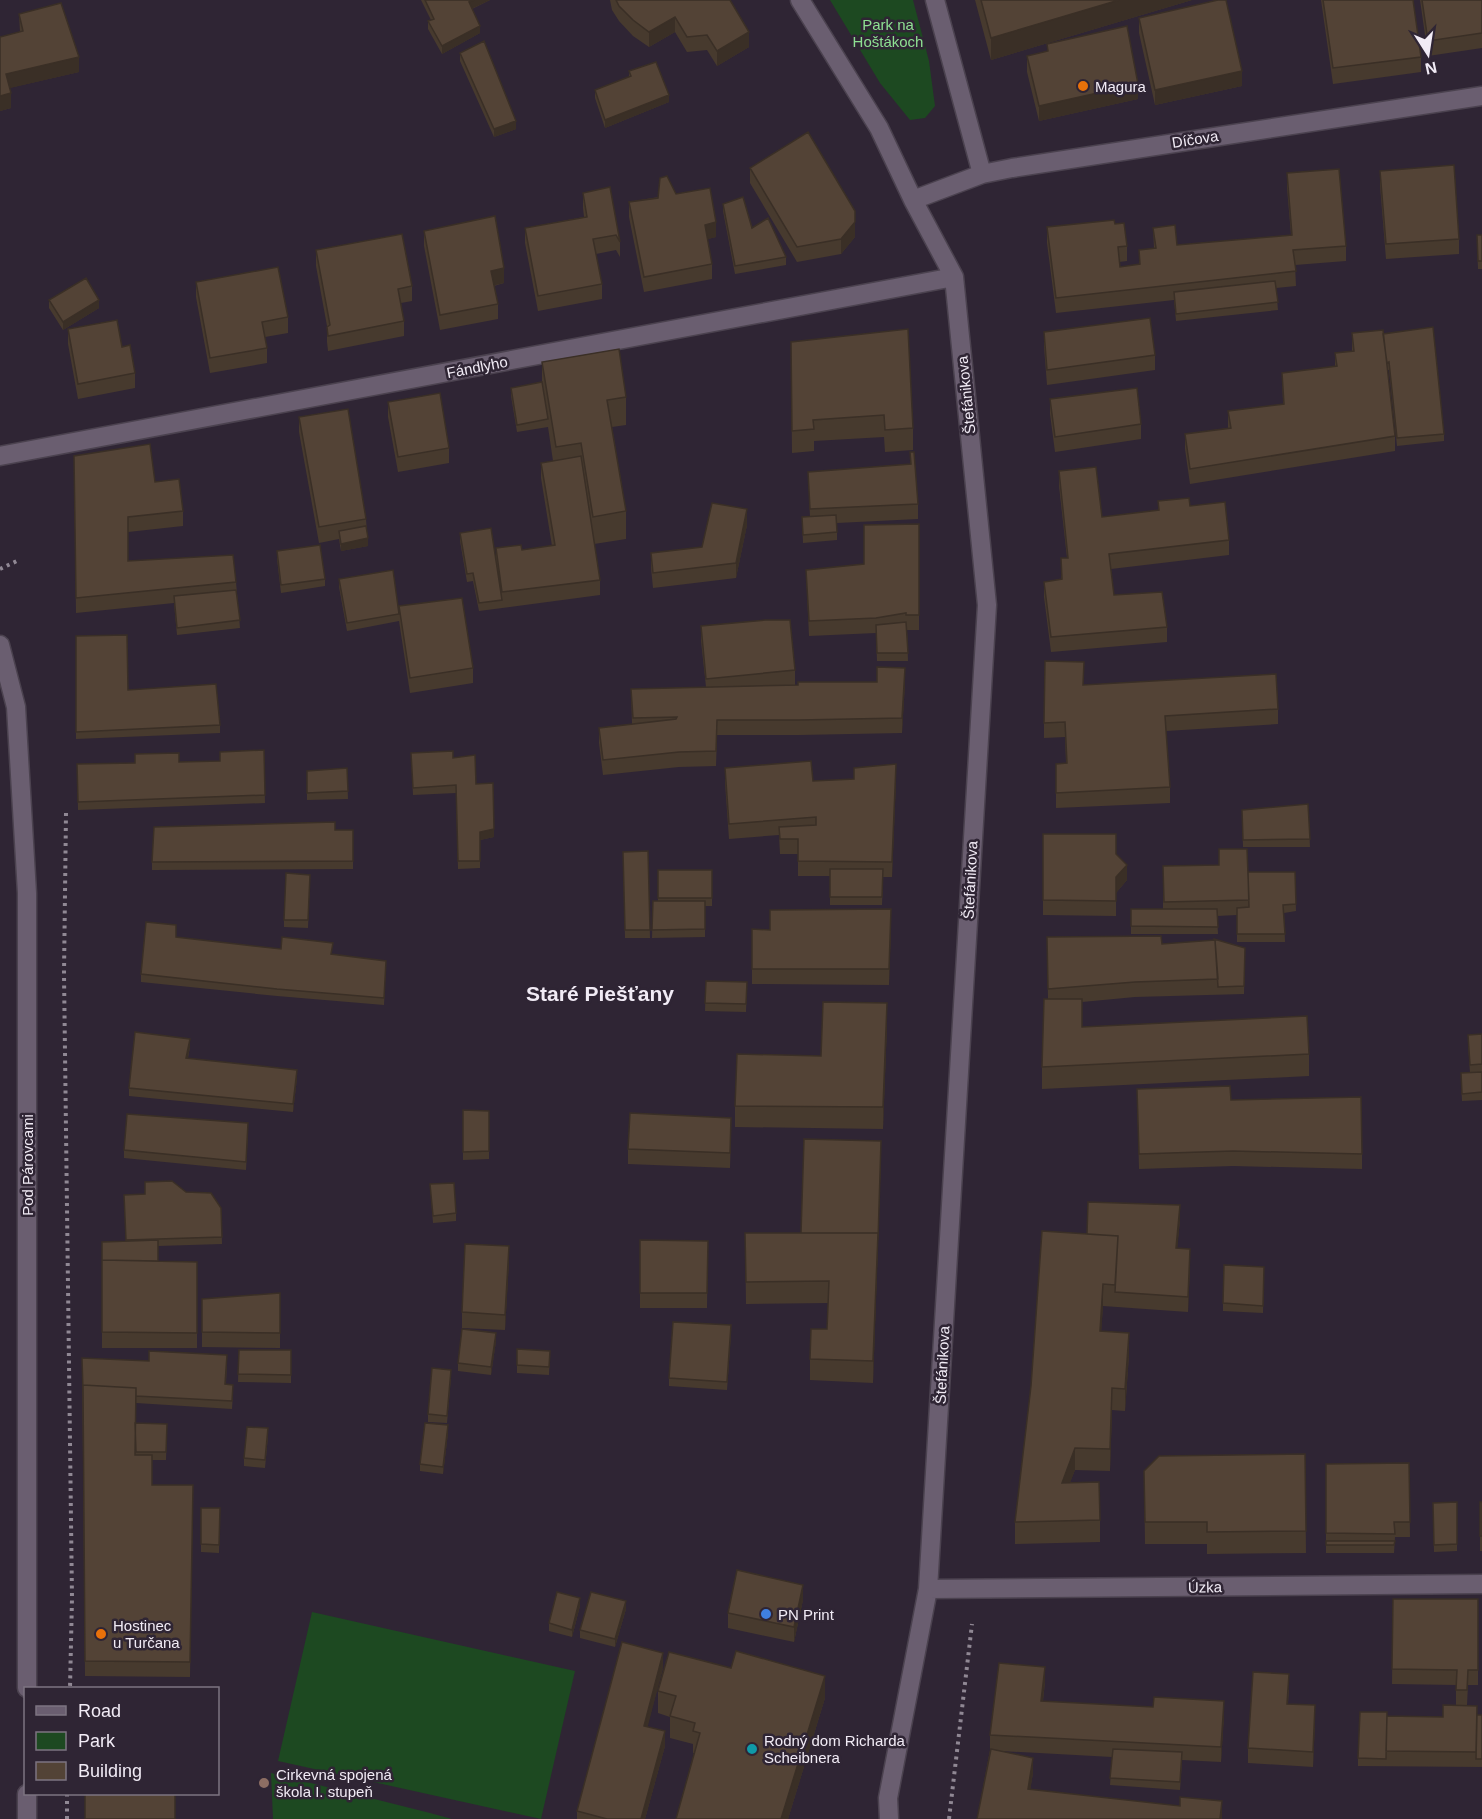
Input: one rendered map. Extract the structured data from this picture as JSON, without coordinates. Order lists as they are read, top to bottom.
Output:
{
  "streets": {
    "street": [
      "Díčova",
      "Fándlyho",
      "Štefánikova",
      "Pod Párovcami",
      "Úzka"
    ]
  },
  "crossings": [
    ["Díčova", "Štefánikova"],
    ["Fándlyho", "Štefánikova"],
    ["Štefánikova", "Úzka"]
  ],
  "districts": ["Staré Piešťany"],
  "parks": ["Park na Hoštákoch"],
  "places": [
    "Magura",
    "PN Print",
    "Hostinec u Turčana",
    "Rodný dom Richarda Scheibnera",
    "Cirkevná spojená škola I. stupeň"
  ],
  "legend": ["Road", "Park", "Building"],
  "north": "bottom"
}
